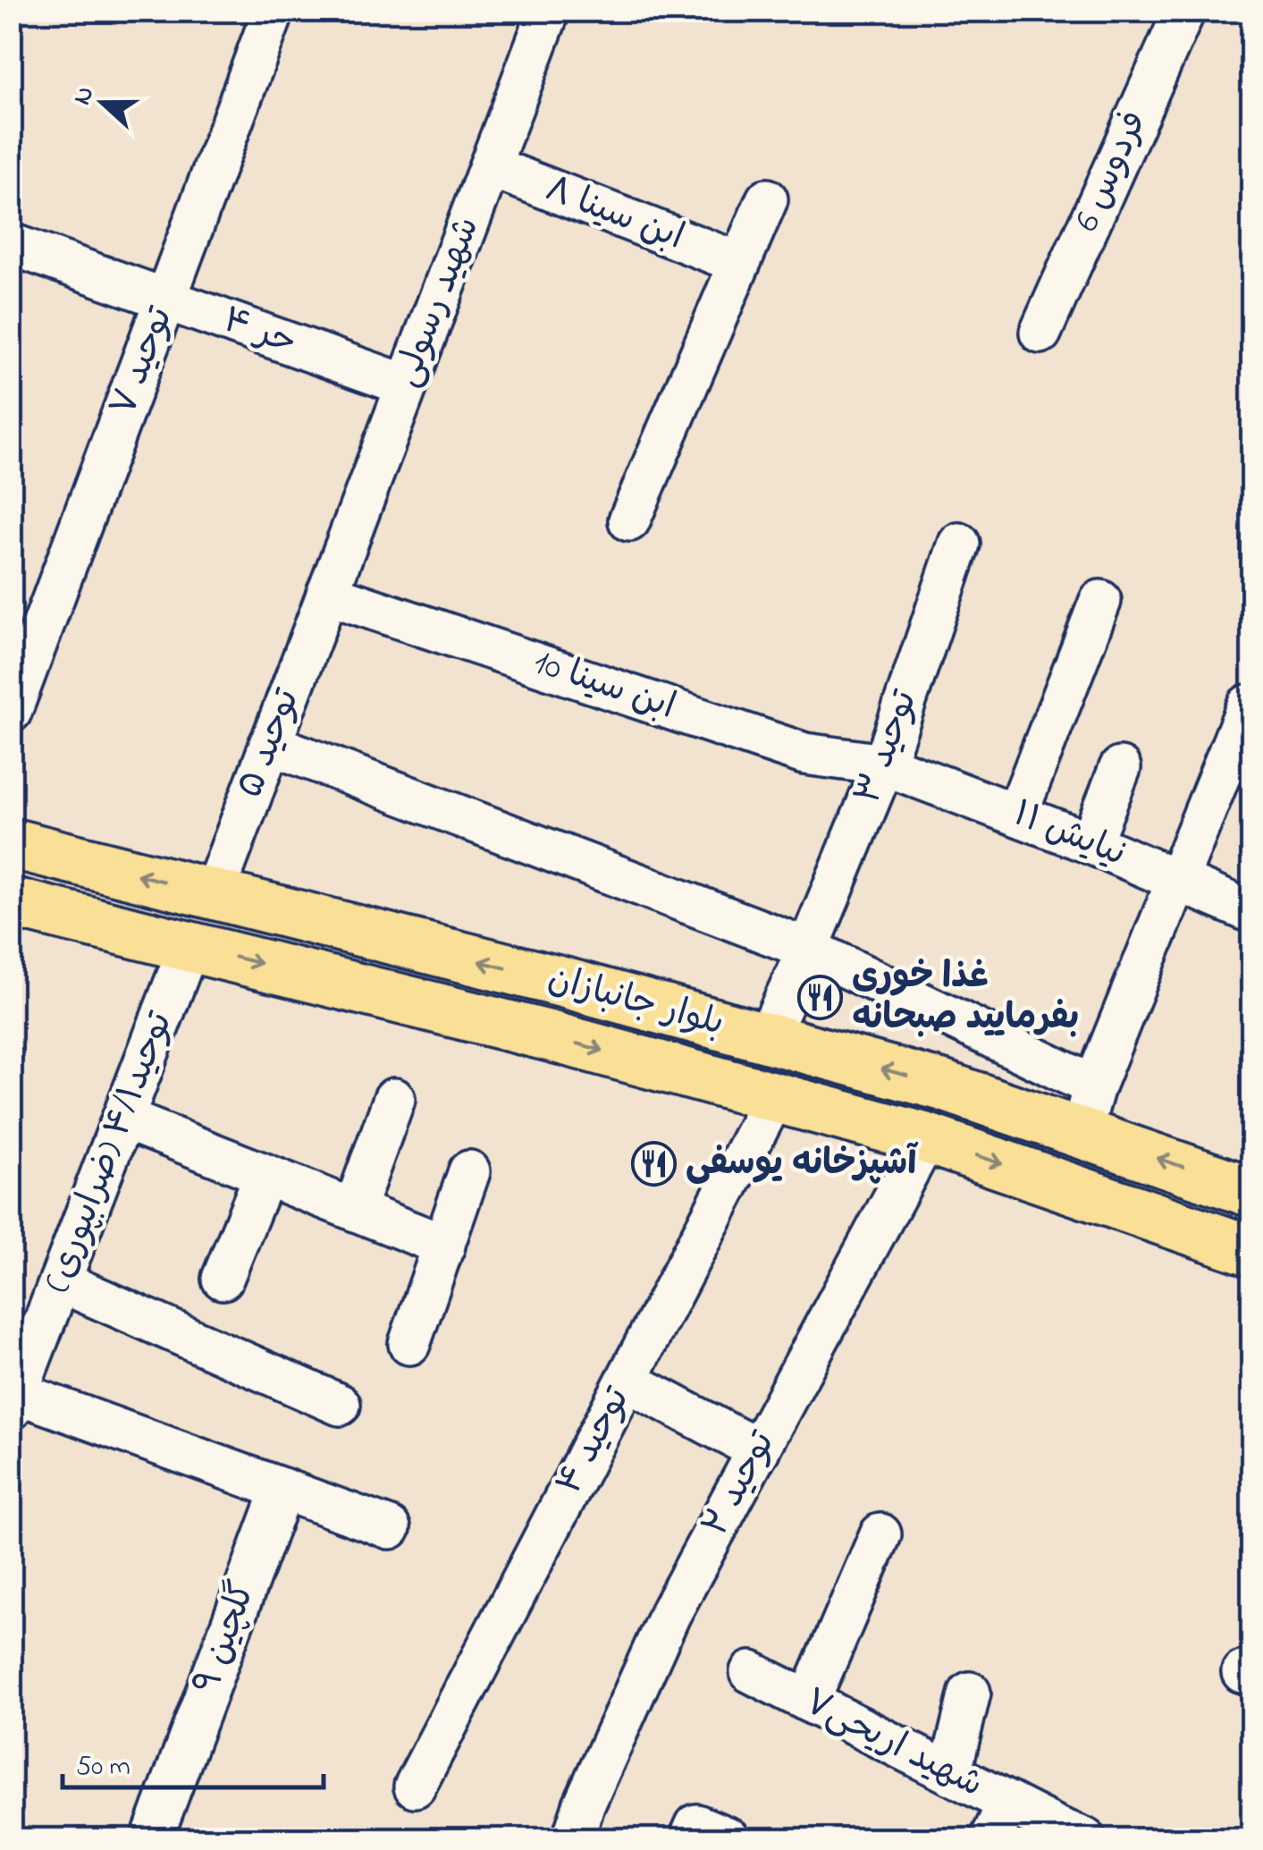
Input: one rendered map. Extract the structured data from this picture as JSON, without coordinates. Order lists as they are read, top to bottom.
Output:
{
  "streets": {
    "highway": ["بلوار جانبازان"],
    "street": [
      "فردوس 6",
      "ابن سینا ۸",
      "شهید رسولی",
      "حر ۴",
      "توحید ۷",
      "ابن سینا 10",
      "توحید ۵",
      "توحید ۳",
      "نیایش ۱۱",
      "توحید۴/۱ (ضرابپوری)",
      "توحید ۴",
      "توحید ۲",
      "گلچین ۹",
      "شهید اریحی۷"
    ]
  },
  "crossings": [
    ["ابن سینا ۸", "شهید رسولی"],
    ["شهید رسولی", "حر ۴"],
    ["شهید رسولی", "ابن سینا 10"],
    ["شهید رسولی", "توحید ۵"],
    ["حر ۴", "توحید ۷"],
    ["ابن سینا 10", "توحید ۵"],
    ["ابن سینا 10", "توحید ۳"],
    ["ابن سینا 10", "نیایش ۱۱"],
    ["توحید ۵", "بلوار جانبازان"],
    ["توحید ۳", "نیایش ۱۱"],
    ["توحید ۳", "بلوار جانبازان"],
    ["بلوار جانبازان", "توحید۴/۱ (ضرابپوری)"],
    ["بلوار جانبازان", "توحید ۴"],
    ["بلوار جانبازان", "توحید ۲"]
  ],
  "places": {
    "restaurant": ["غذا خوری بفرمایید صبحانه", "آشپزخانه یوسفی"]
  },
  "scale_bar": "50 m",
  "north": "left"
}
